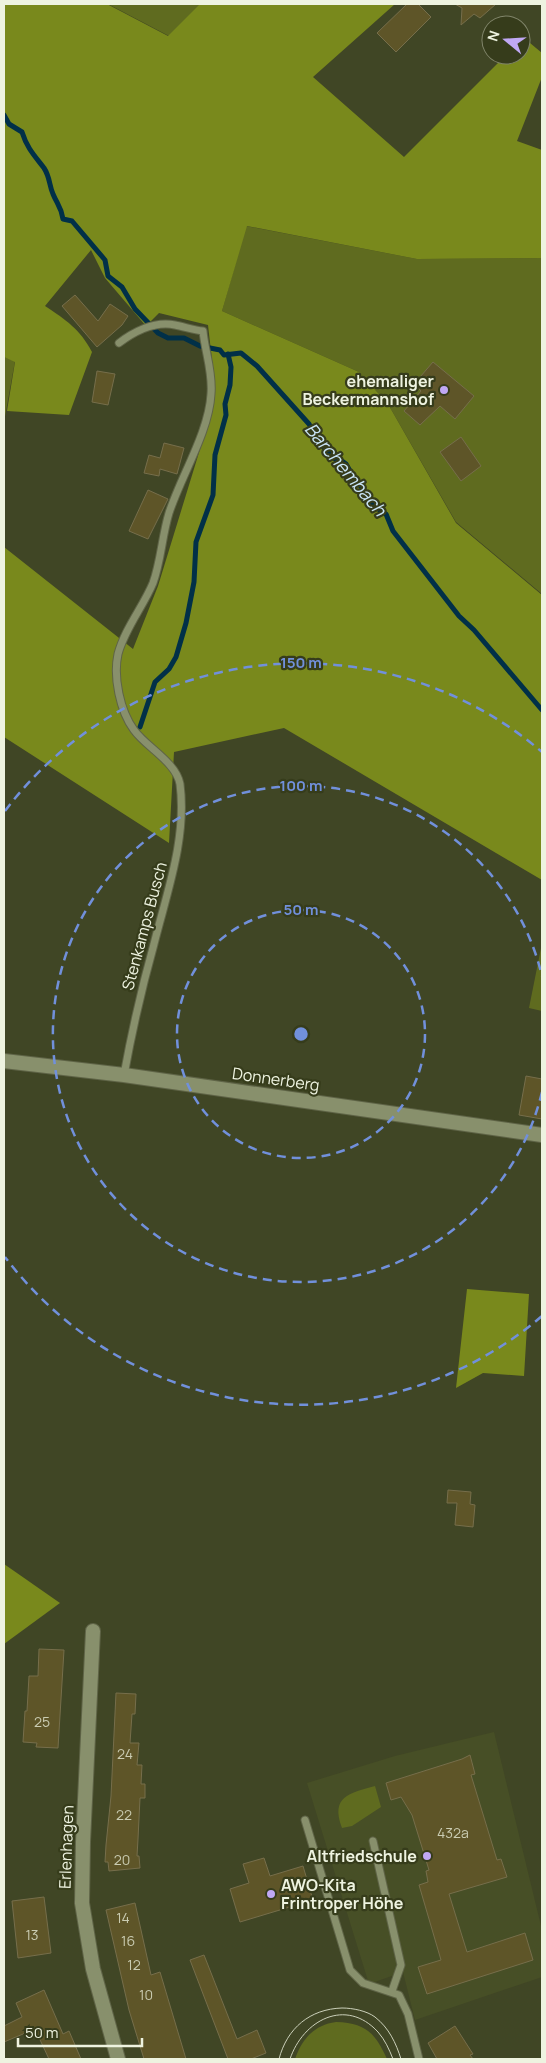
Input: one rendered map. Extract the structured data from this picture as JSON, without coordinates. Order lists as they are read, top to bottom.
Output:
{
  "streets": {
    "street": ["Donnerberg", "Erlenhagen"],
    "lane": ["Stenkamps Busch"]
  },
  "crossings": [
    ["Stenkamps Busch", "Donnerberg"]
  ],
  "water": ["Barchembach"],
  "places": ["ehemaliger Beckermannshof", "Altfriedschule", "AWO-Kita Frintroper Höhe"],
  "house_numbers": [
    "25",
    "24",
    "22",
    "432a",
    "20",
    "14",
    "13",
    "16",
    "12",
    "10"
  ],
  "scale_bar": "50 m",
  "north": "left",
  "rings": ["150 m", "100 m", "50 m"]
}
